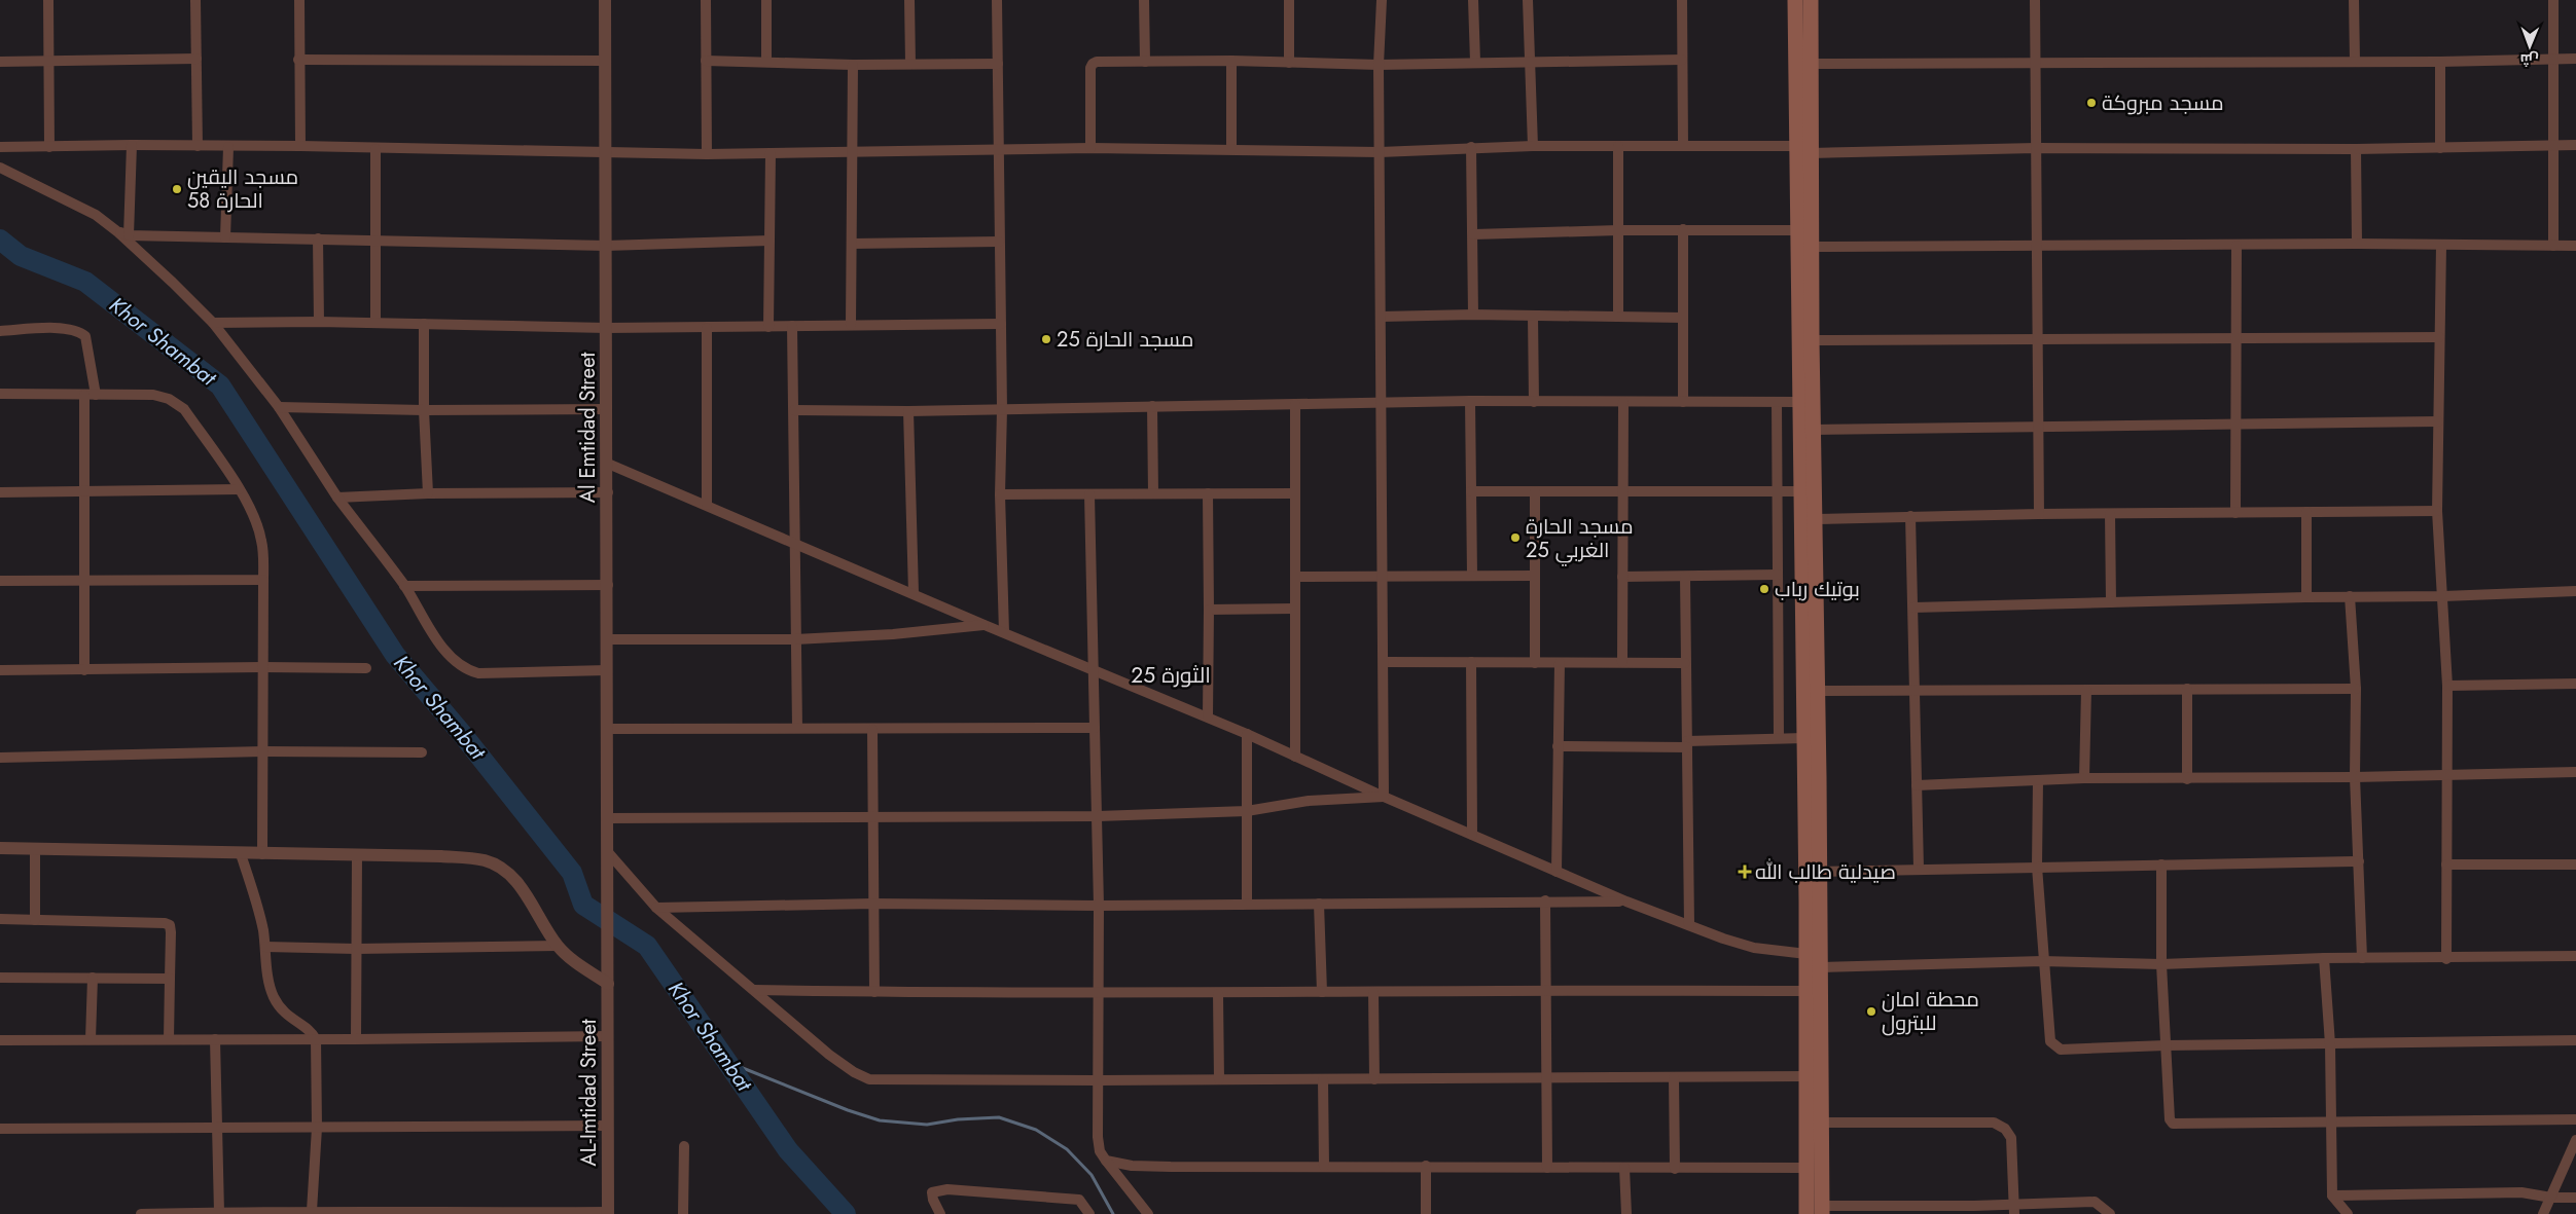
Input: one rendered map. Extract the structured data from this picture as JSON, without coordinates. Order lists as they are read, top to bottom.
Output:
{
  "streets": {
    "street": ["Al Emtidad Street", "AL-Imtidad Street"]
  },
  "districts": ["الثورة 25"],
  "water": ["Khor Shambat"],
  "places": {
    "other": [
      "مسجد مبروكة",
      "مسجد اليقين الحارة 58",
      "مسجد الحارة 25",
      "مسجد الحارة 25 الغربي",
      "بوتيك رباب",
      "محطة امان للبترول"
    ],
    "health": ["صيدلية طالب الله"]
  },
  "north": "bottom"
}
